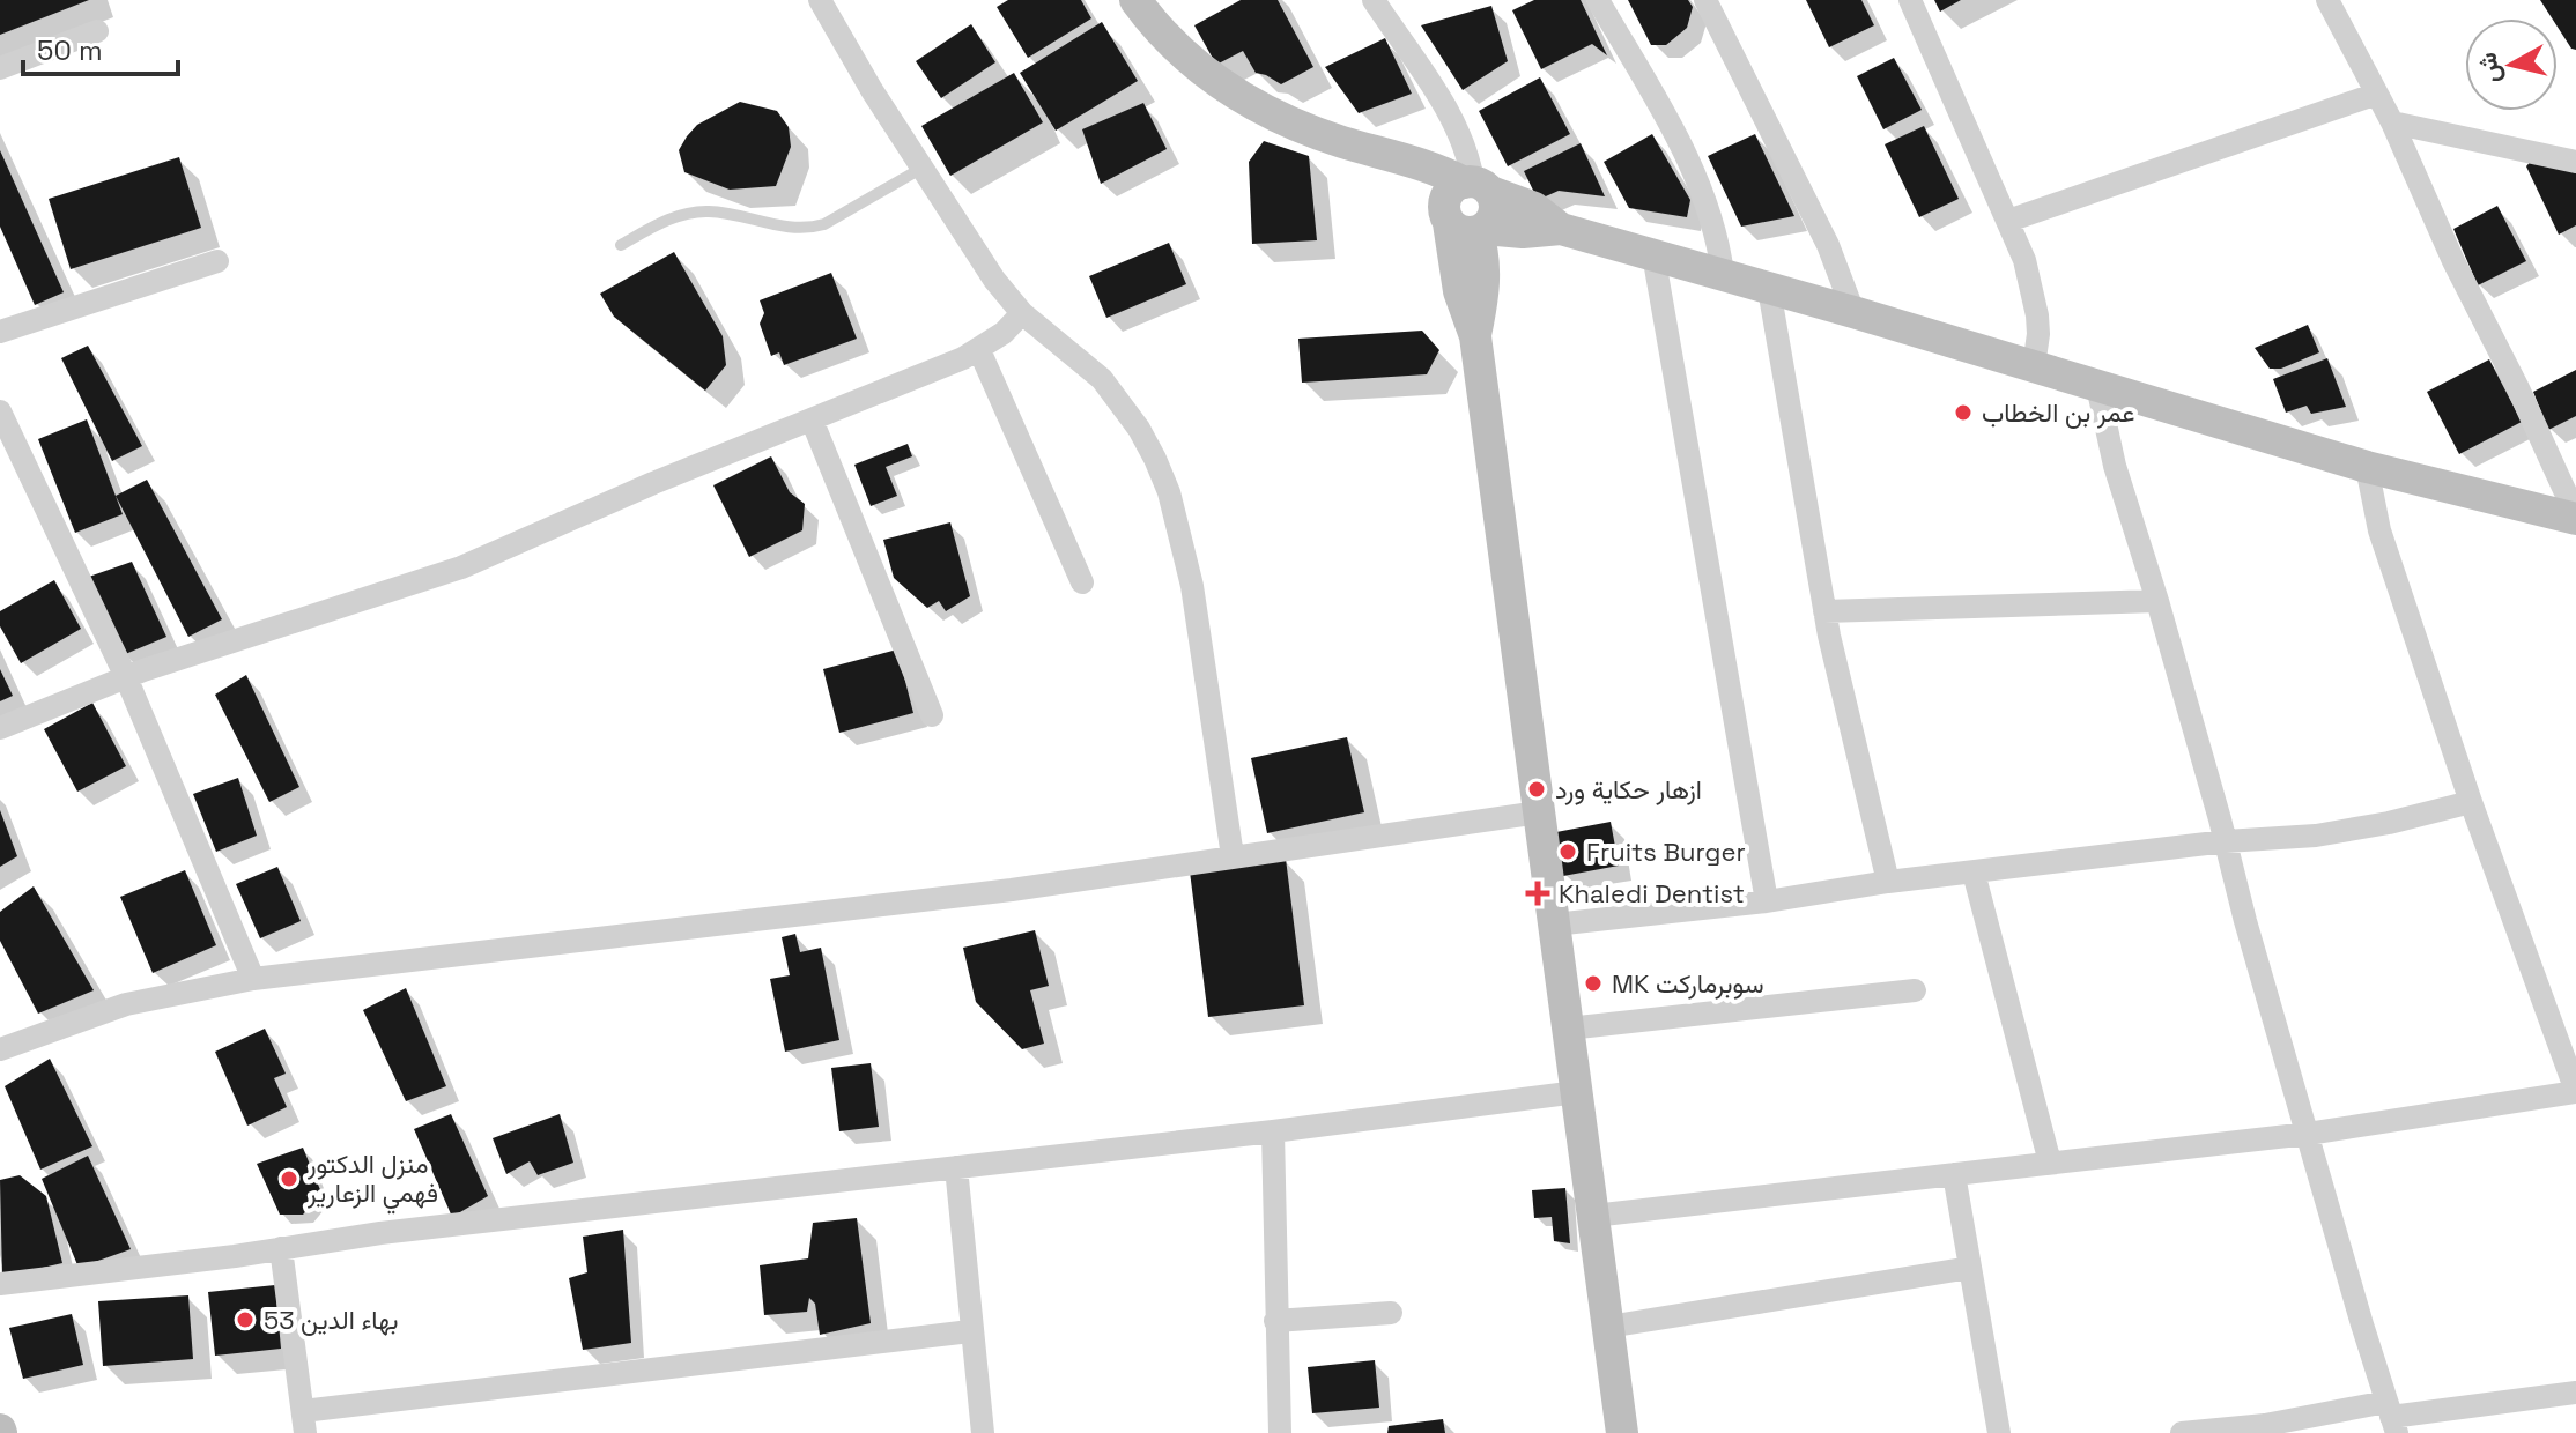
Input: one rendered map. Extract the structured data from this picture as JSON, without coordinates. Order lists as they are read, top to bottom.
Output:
{
  "places": {
    "other": [
      "عمر بن الخطاب",
      "ازهار حكاية ورد",
      "Fruits Burger",
      "MK سوبرماركت",
      "منزل الدكتور فهمي الزعارير",
      "بهاء الدين 53"
    ],
    "health": ["Khaledi Dentist"]
  },
  "scale_bar": "50 m",
  "north": "left"
}
